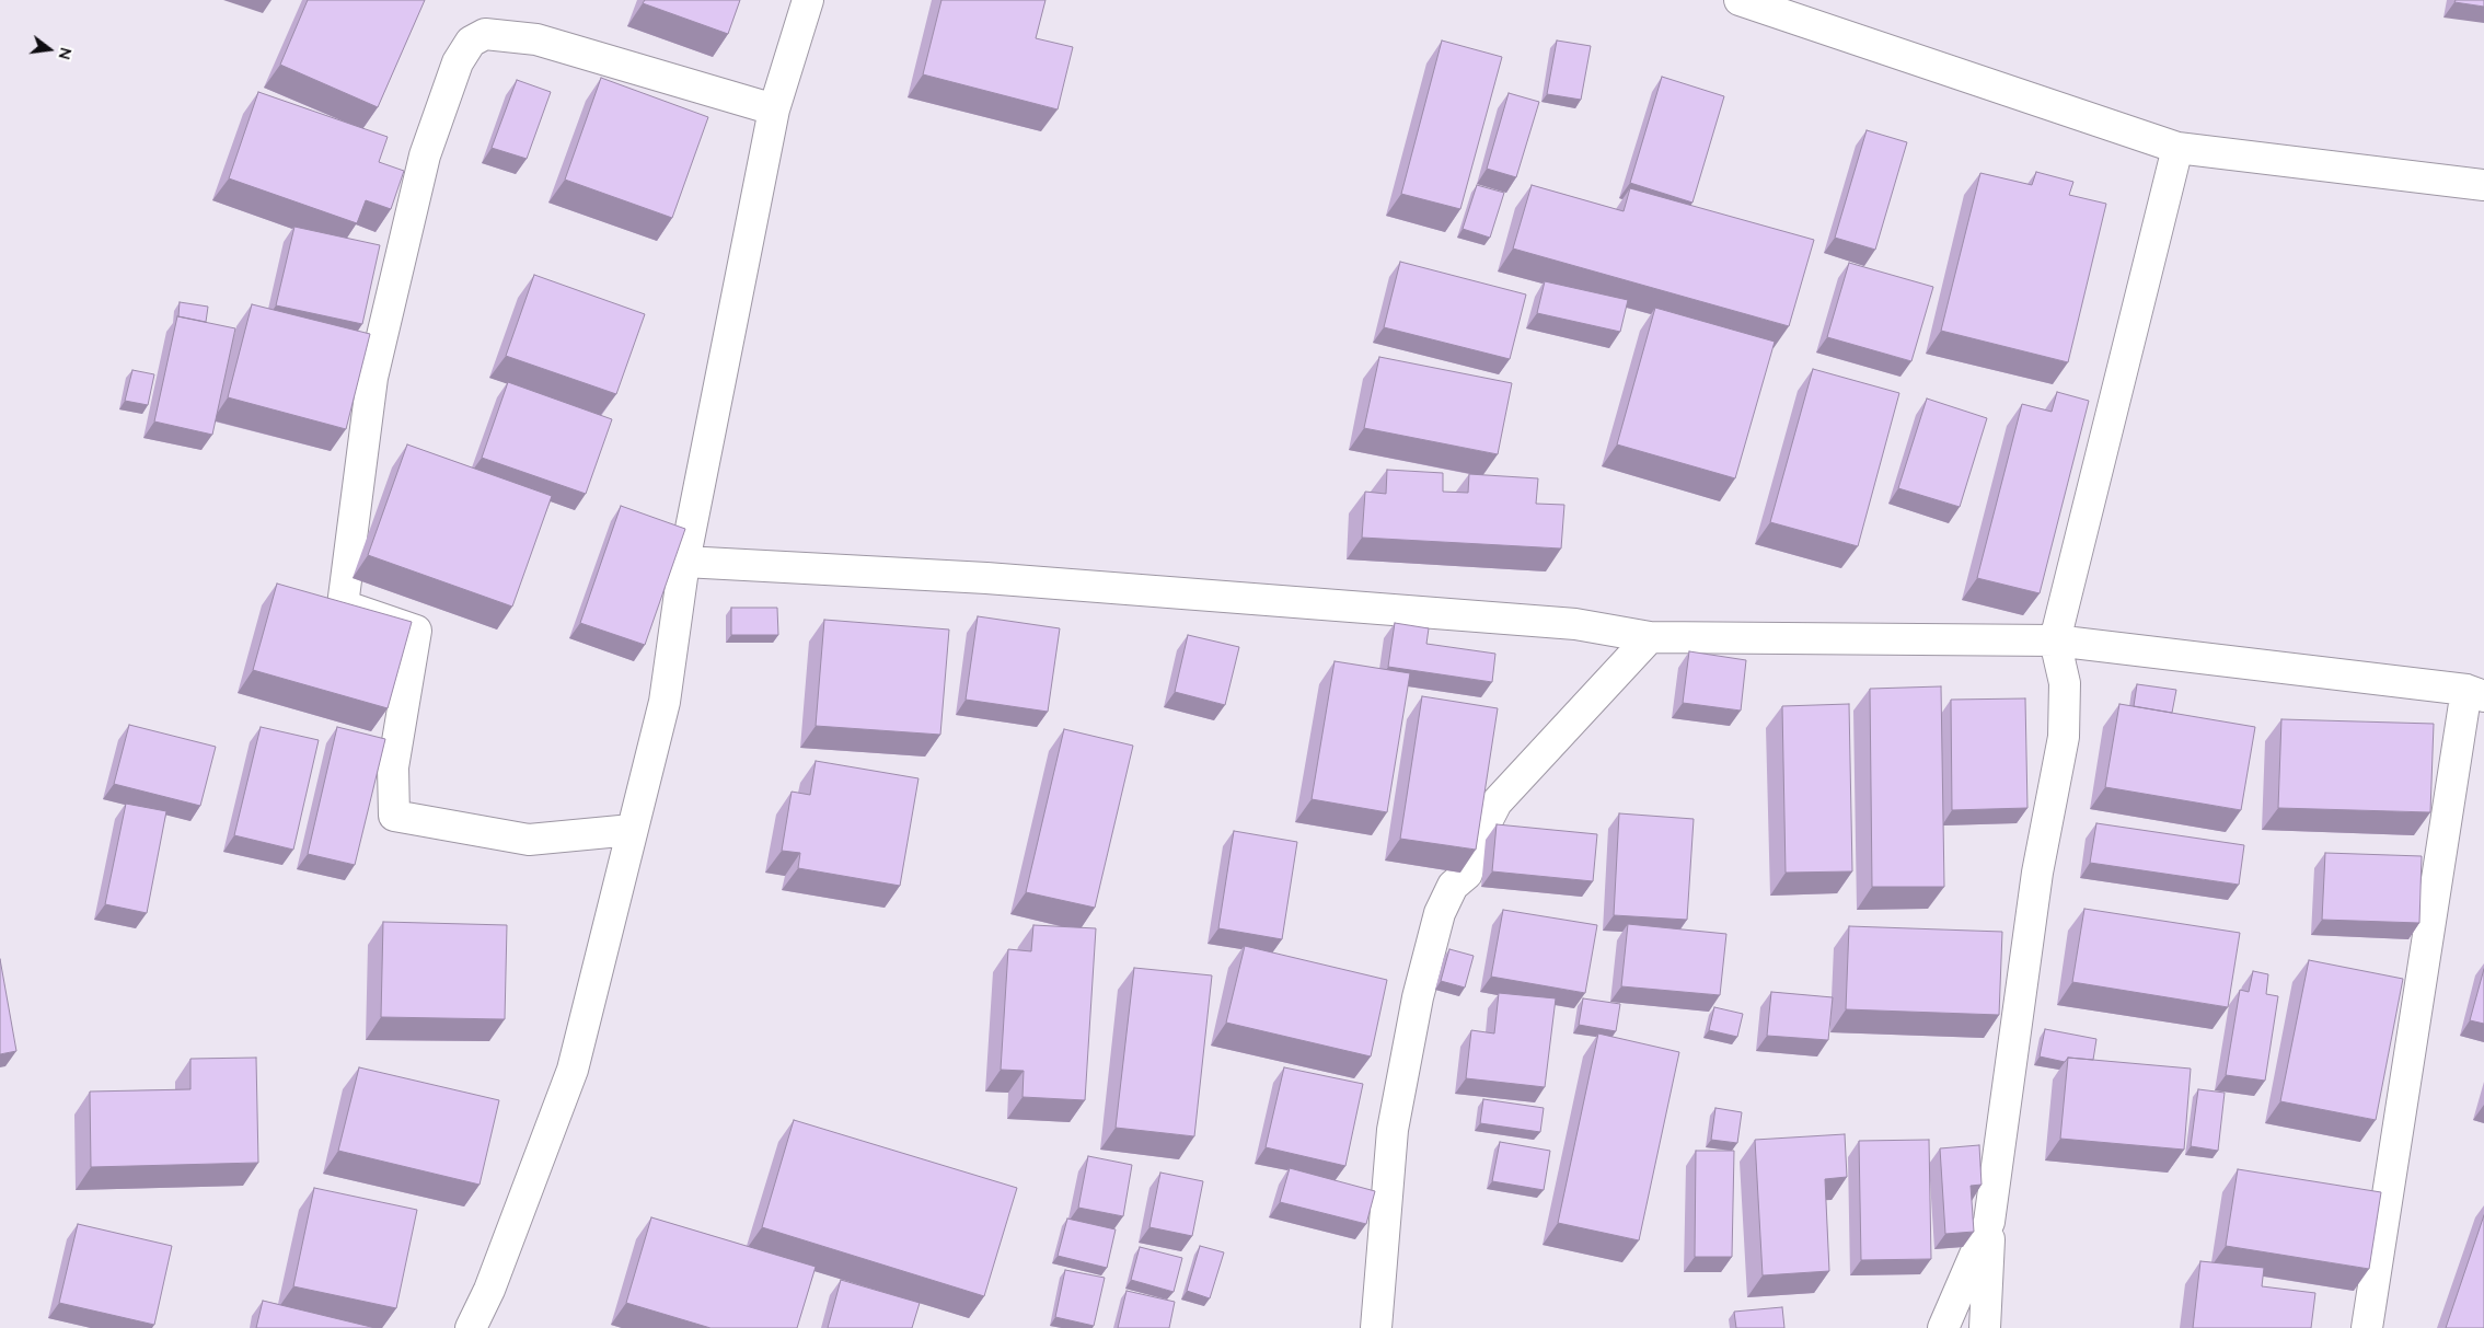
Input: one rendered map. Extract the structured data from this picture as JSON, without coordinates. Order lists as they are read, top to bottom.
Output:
{
  "north": "right"
}
